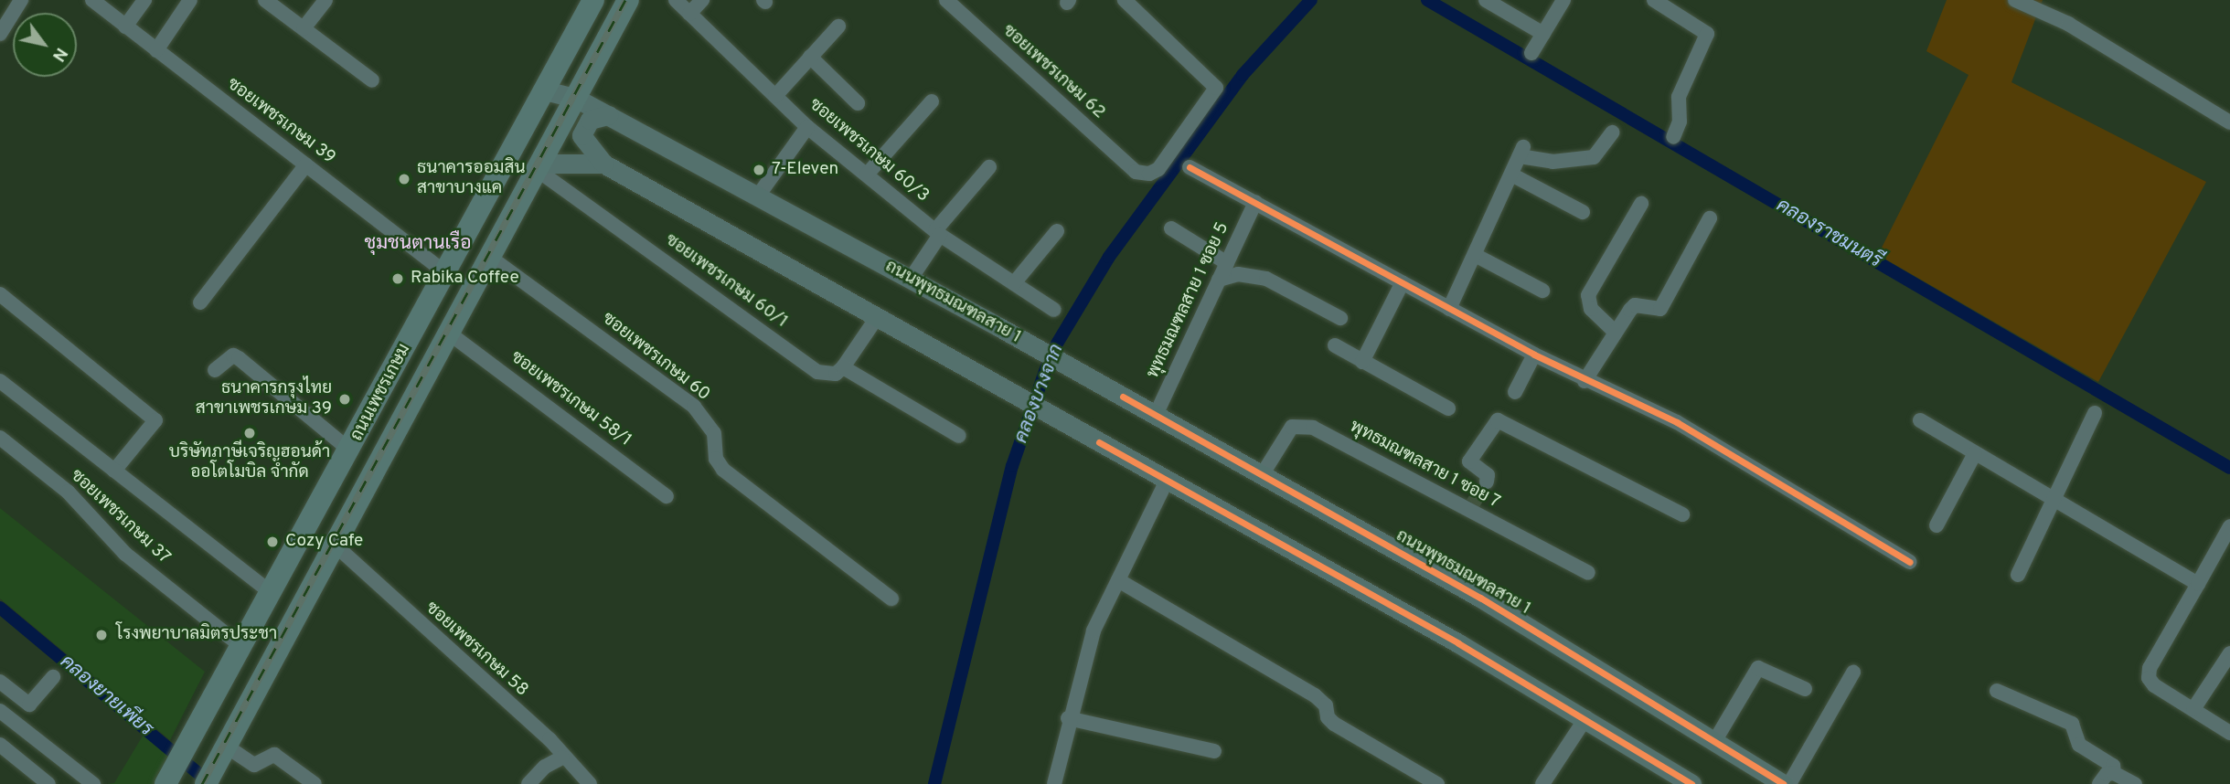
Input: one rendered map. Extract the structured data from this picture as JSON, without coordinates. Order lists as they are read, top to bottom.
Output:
{
  "streets": {
    "main road": ["ถนนพุทธมณฑลสาย 1", "ถนนเพชรเกษม"],
    "street": [
      "ซอยเพชรเกษม 62",
      "ซอยเพชรเกษม 39",
      "ซอยเพชรเกษม 60/3",
      "ซอยเพชรเกษม 60/1",
      "พุทธมณฑลสาย 1 ซอย 5",
      "ซอยเพชรเกษม 60",
      "ซอยเพชรเกษม 58/1",
      "พุทธมณฑลสาย 1 ซอย 7",
      "ซอยเพชรเกษม 37",
      "ซอยเพชรเกษม 58"
    ]
  },
  "crossings": [
    ["ซอยเพชรเกษม 39", "ถนนเพชรเกษม"],
    ["ซอยเพชรเกษม 60/1", "ถนนเพชรเกษม"],
    ["พุทธมณฑลสาย 1 ซอย 5", "ถนนพุทธมณฑลสาย 1"],
    ["ถนนพุทธมณฑลสาย 1", "ถนนเพชรเกษม"],
    ["ถนนพุทธมณฑลสาย 1", "พุทธมณฑลสาย 1 ซอย 7"],
    ["ซอยเพชรเกษม 60", "ถนนเพชรเกษม"],
    ["ถนนเพชรเกษม", "ซอยเพชรเกษม 58/1"],
    ["ถนนเพชรเกษม", "ซอยเพชรเกษม 37"],
    ["ถนนเพชรเกษม", "ซอยเพชรเกษม 58"]
  ],
  "districts": ["ชุมชนตานเรือ"],
  "water": ["คลองราชมนตรี", "คลองบางจาก", "คลองยายเพียร"],
  "places": [
    "7-Eleven",
    "ธนาคารออมสิน สาขาบางแค",
    "Rabika Coffee",
    "ธนาคารกรุงไทย สาขาเพชรเกษม 39",
    "บริษัทภาษีเจริญฮอนด้า ออโตโมบิล จำกัด",
    "Cozy Cafe",
    "โรงพยาบาลมิตรประชา"
  ],
  "north": "bottom right"
}
